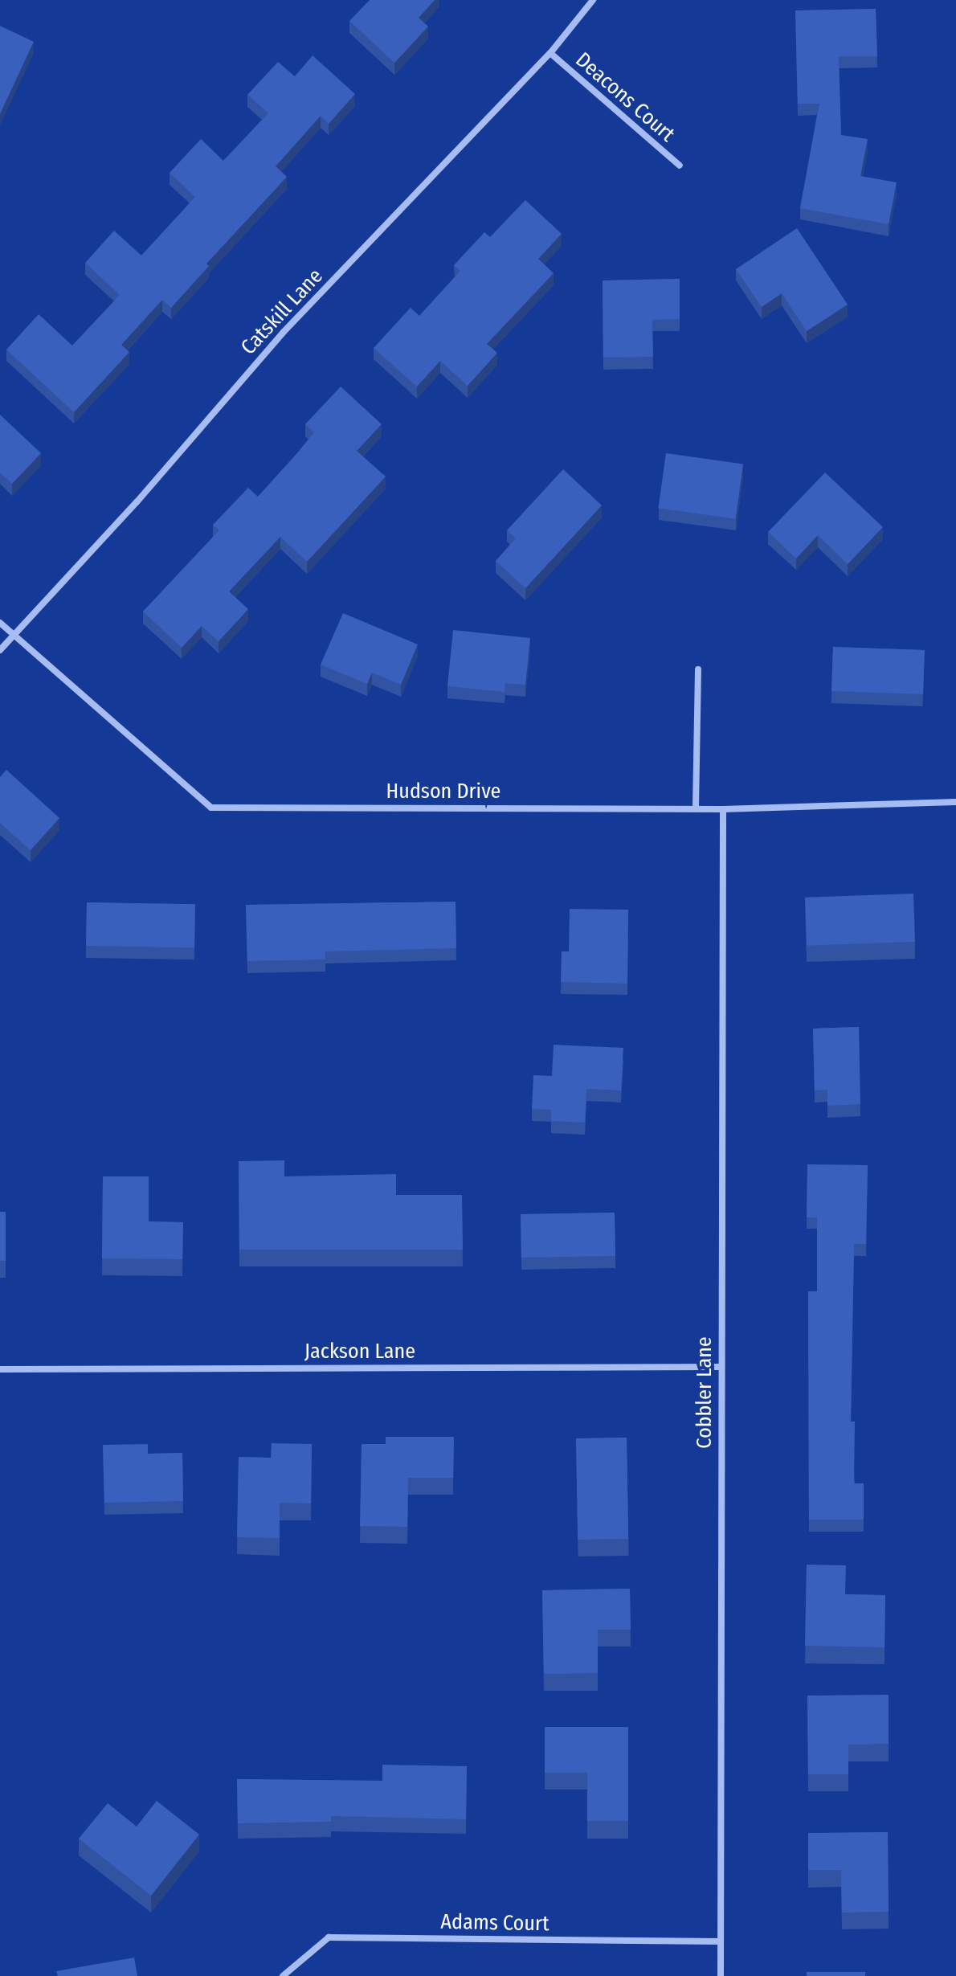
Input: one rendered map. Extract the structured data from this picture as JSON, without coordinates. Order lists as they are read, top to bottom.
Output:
{
  "streets": {
    "street": [
      "Deacons Court",
      "Catskill Lane",
      "Hudson Drive",
      "Jackson Lane",
      "Cobbler Lane",
      "Adams Court"
    ]
  },
  "crossings": [
    ["Deacons Court", "Catskill Lane"],
    ["Catskill Lane", "Hudson Drive"],
    ["Hudson Drive", "Cobbler Lane"],
    ["Jackson Lane", "Cobbler Lane"],
    ["Cobbler Lane", "Adams Court"]
  ]
}
